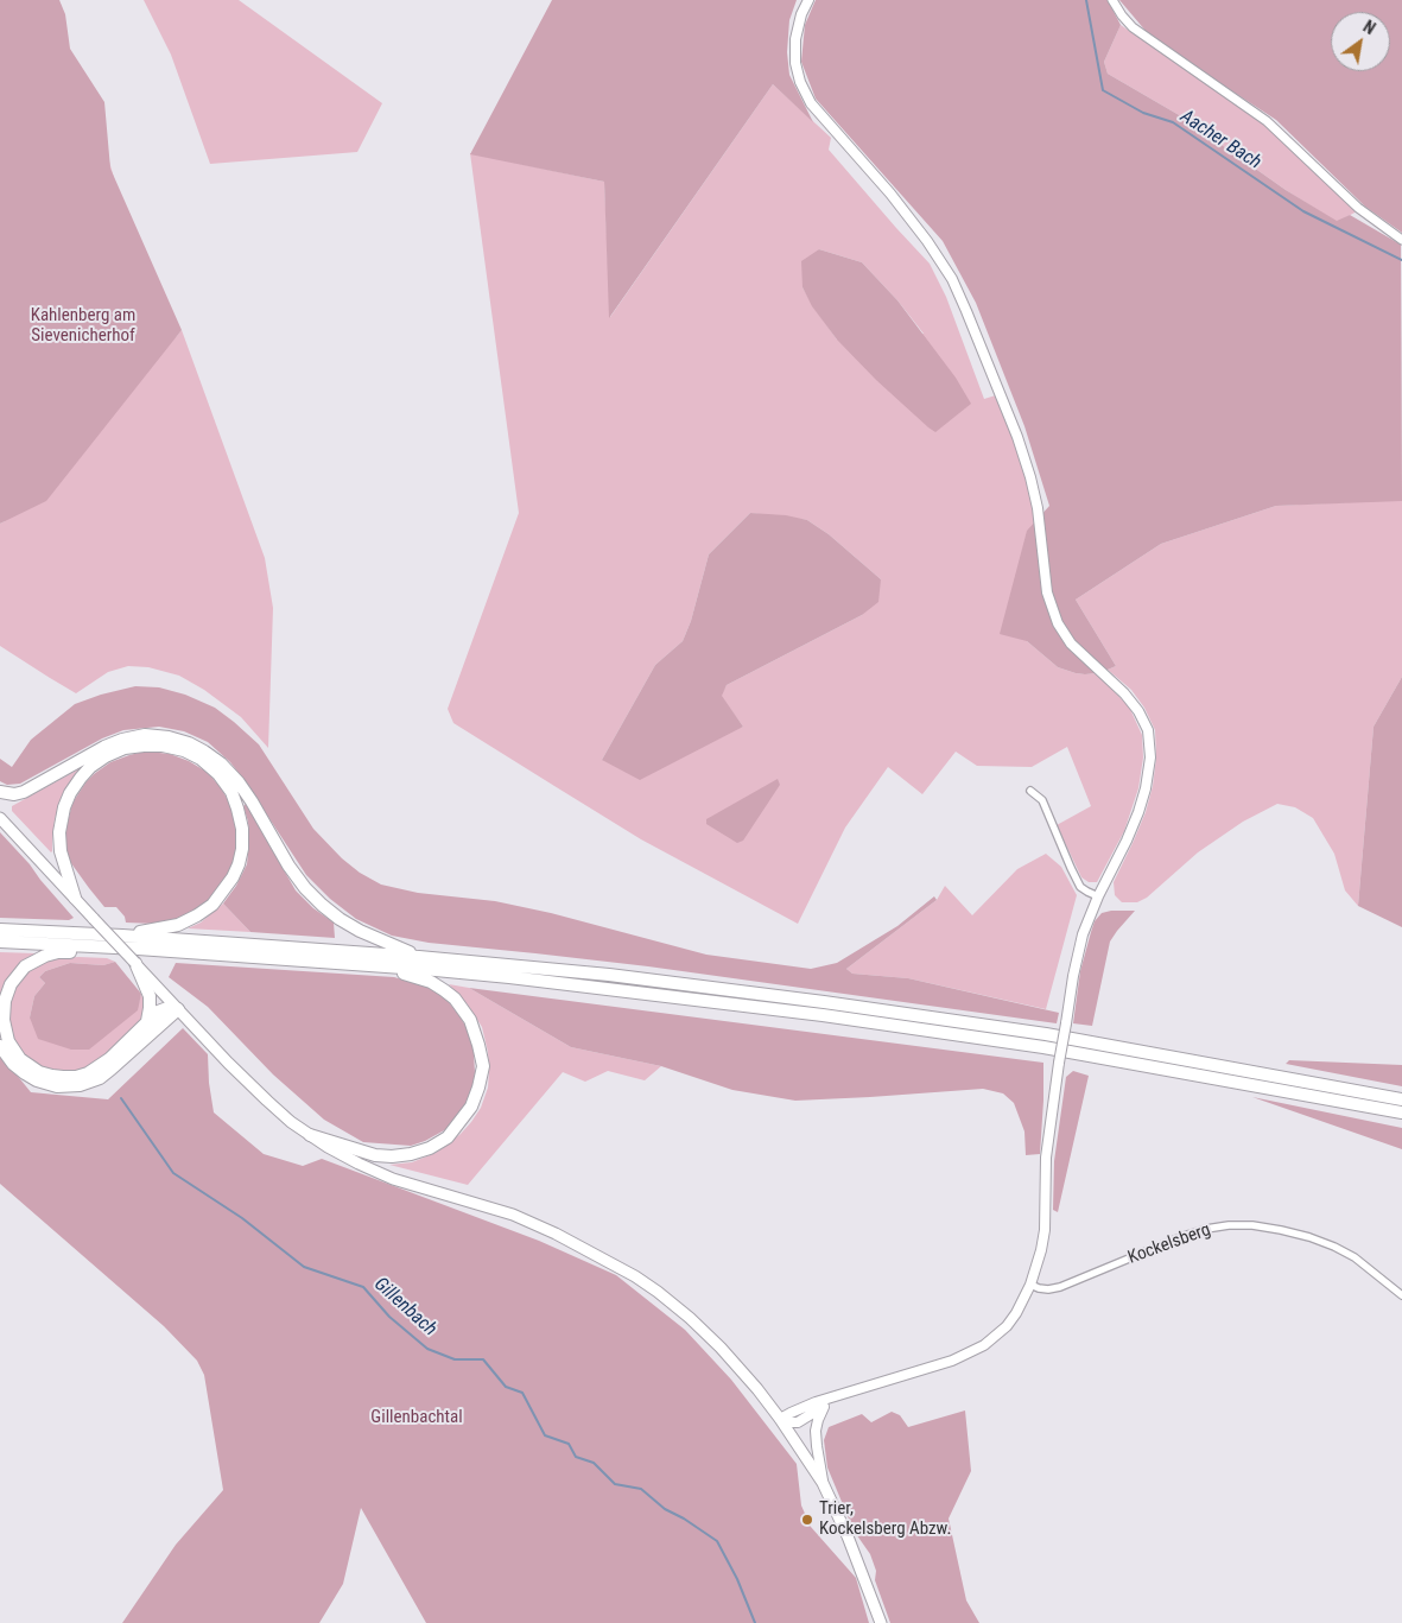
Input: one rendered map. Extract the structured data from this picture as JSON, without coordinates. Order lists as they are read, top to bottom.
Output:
{
  "streets": {
    "street": ["Kockelsberg"]
  },
  "water": ["Aacher Bach", "Gillenbach"],
  "parks": ["Kahlenberg am Sievenicherhof", "Gillenbachtal"],
  "places": ["Trier, Kockelsberg Abzw."],
  "north": "top right"
}
